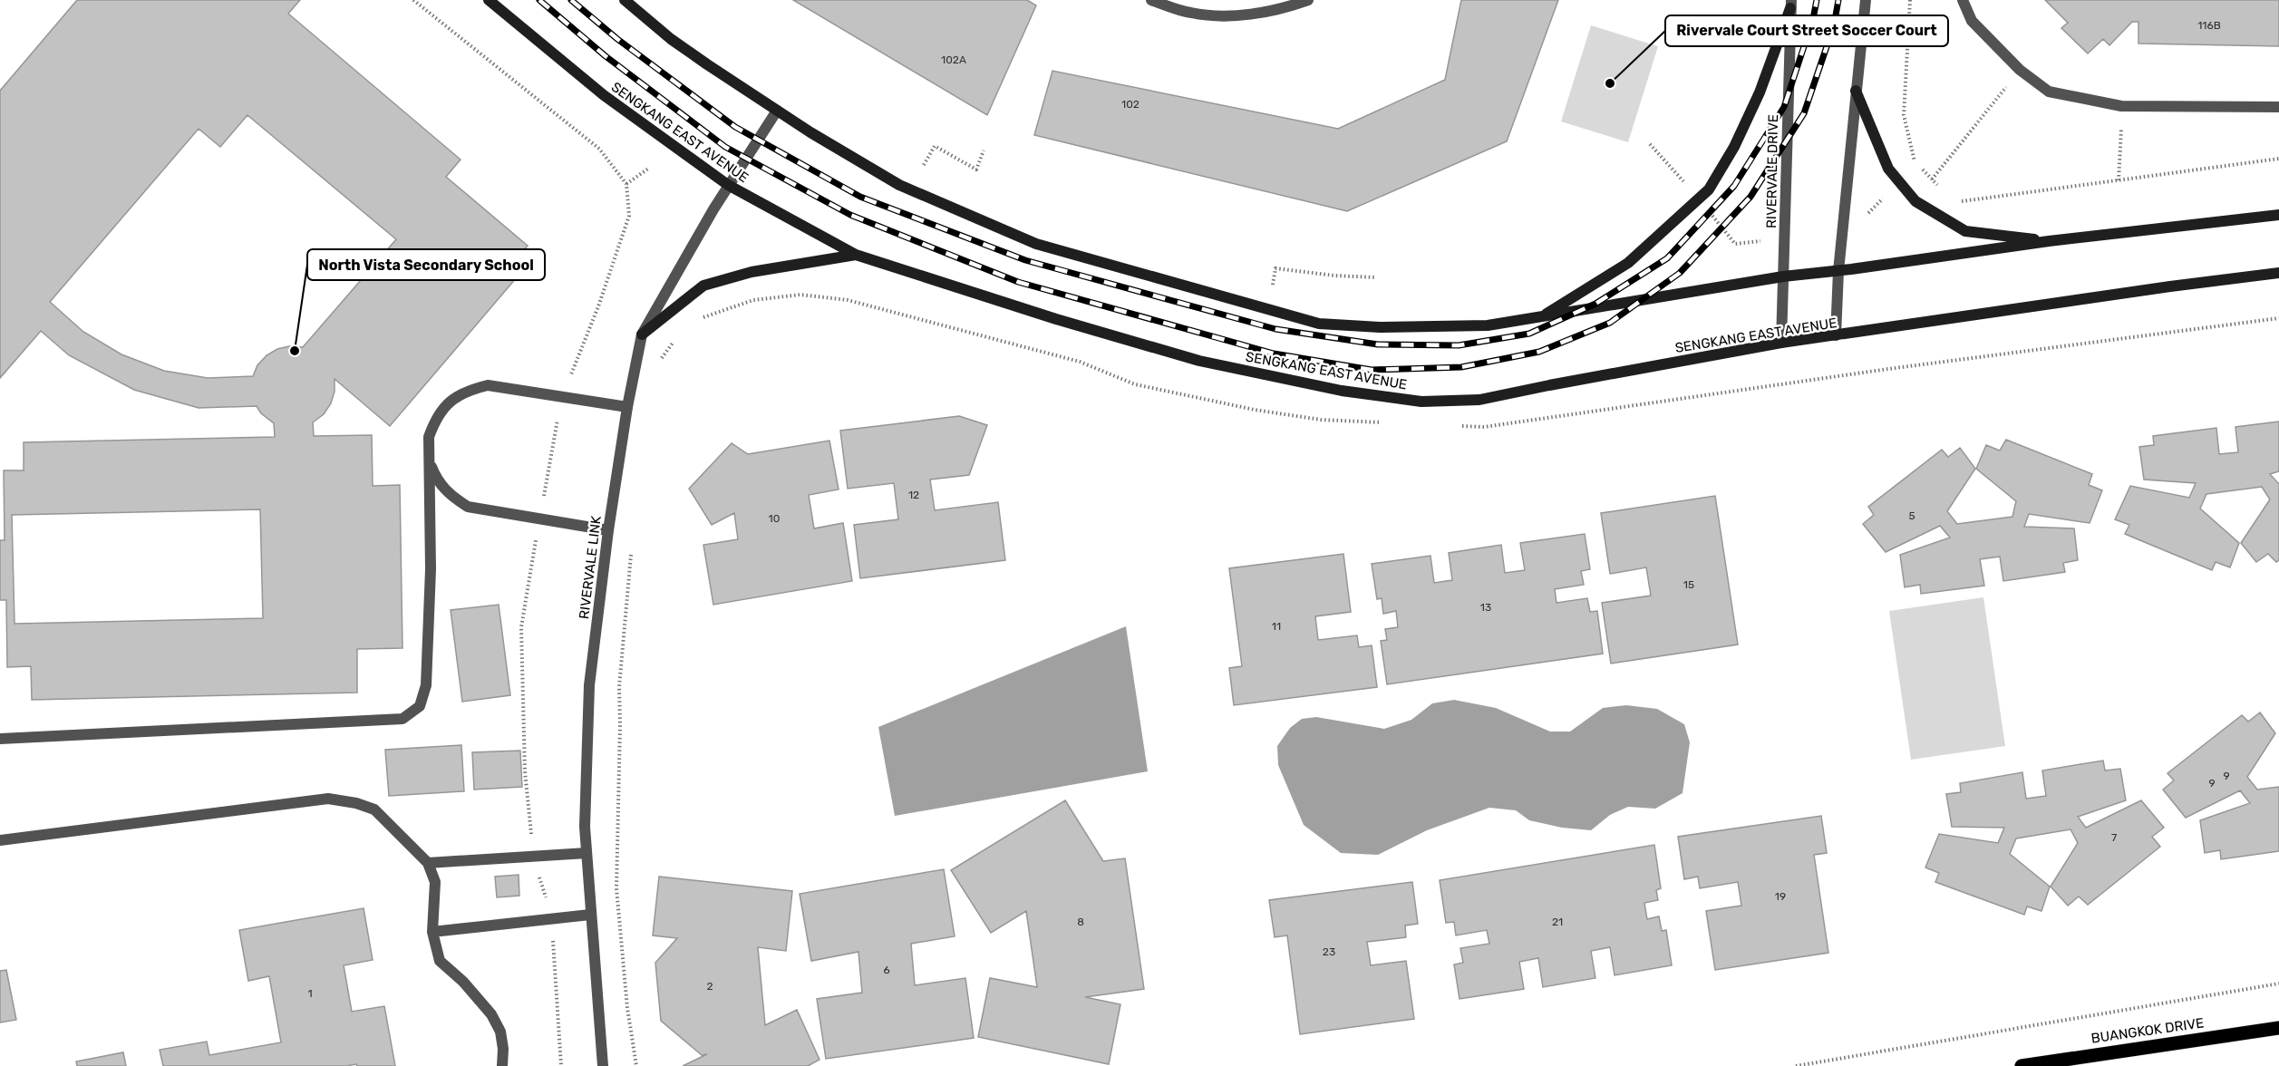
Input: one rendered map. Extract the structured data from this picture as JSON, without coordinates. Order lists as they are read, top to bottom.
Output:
{
  "streets": {
    "main road": ["SENGKANG EAST AVENUE", "BUANGKOK DRIVE"],
    "street": ["RIVERVALE DRIVE", "RIVERVALE LINK"]
  },
  "crossings": [
    ["SENGKANG EAST AVENUE", "RIVERVALE DRIVE"],
    ["SENGKANG EAST AVENUE", "RIVERVALE LINK"]
  ],
  "places": ["Rivervale Court Street Soccer Court", "North Vista Secondary School"],
  "house_numbers": [
    "116B",
    "102A",
    "102",
    "12",
    "5",
    "10",
    "15",
    "13",
    "11",
    "9",
    "9",
    "7",
    "19",
    "8",
    "21",
    "23",
    "6",
    "2",
    "1"
  ]
}
